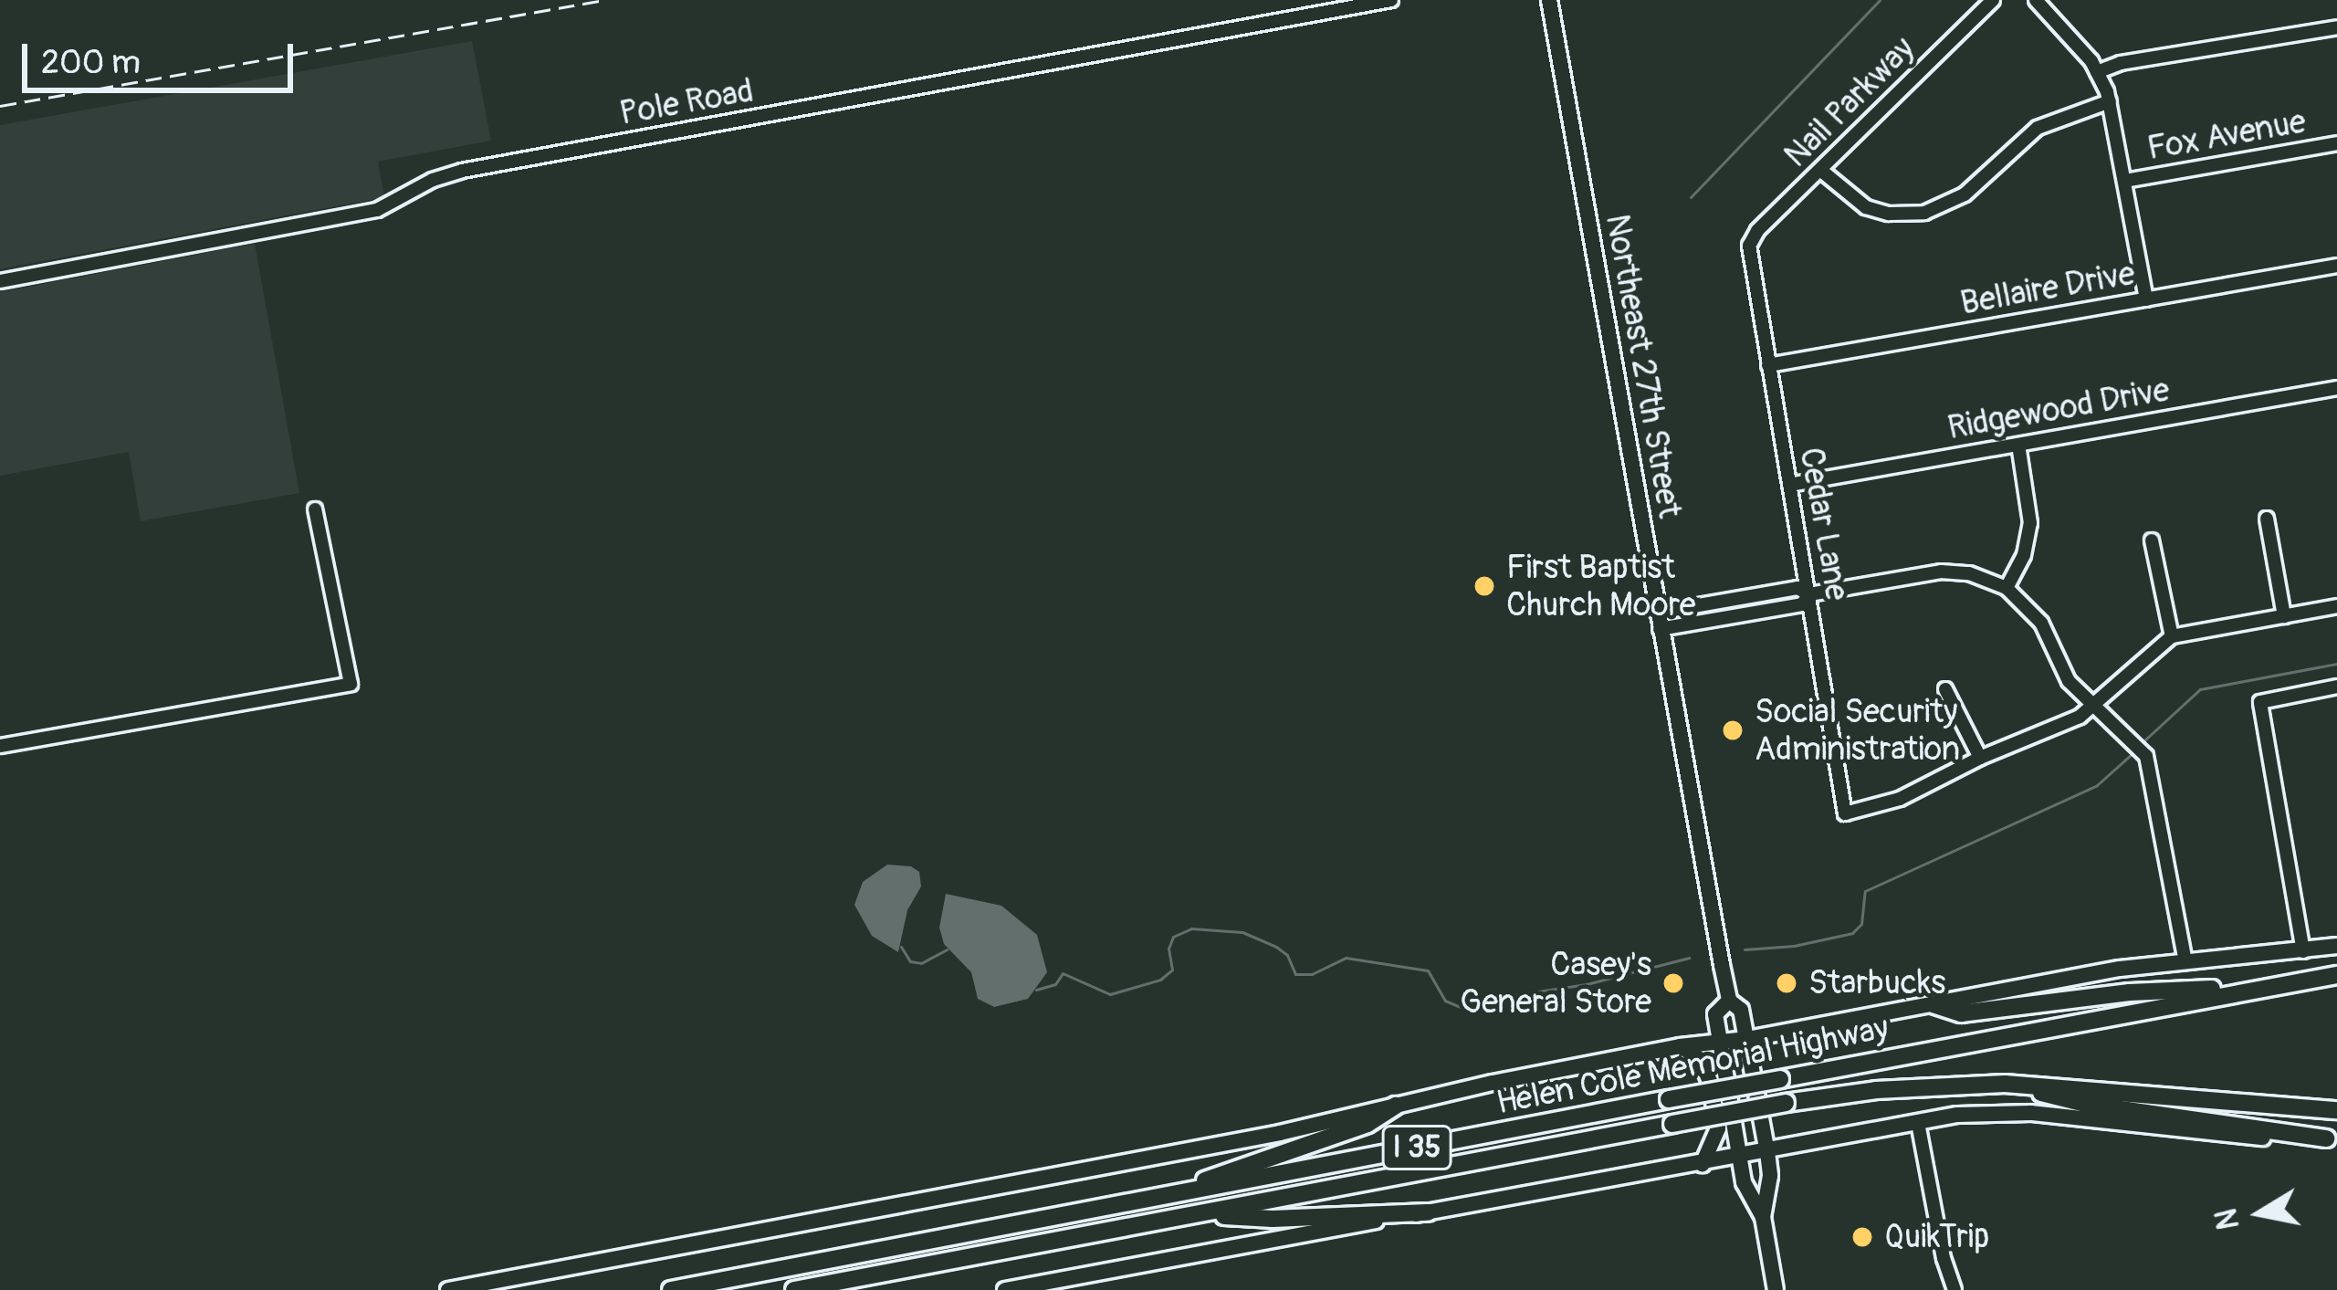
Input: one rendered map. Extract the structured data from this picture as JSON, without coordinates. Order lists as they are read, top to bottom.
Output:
{
  "streets": {
    "highway": ["Helen Cole Memorial Highway", "I 35"],
    "main road": ["Northeast 27th Street"],
    "street": [
      "Pole Road",
      "Nail Parkway",
      "Fox Avenue",
      "Bellaire Drive",
      "Ridgewood Drive",
      "Cedar Lane"
    ]
  },
  "crossings": [
    ["Nail Parkway", "Cedar Lane"],
    ["Bellaire Drive", "Cedar Lane"],
    ["Ridgewood Drive", "Cedar Lane"]
  ],
  "places": [
    "First Baptist Church Moore",
    "Social Security Administration",
    "Casey's General Store",
    "Starbucks",
    "QuikTrip"
  ],
  "scale_bar": "200 m",
  "north": "left"
}
